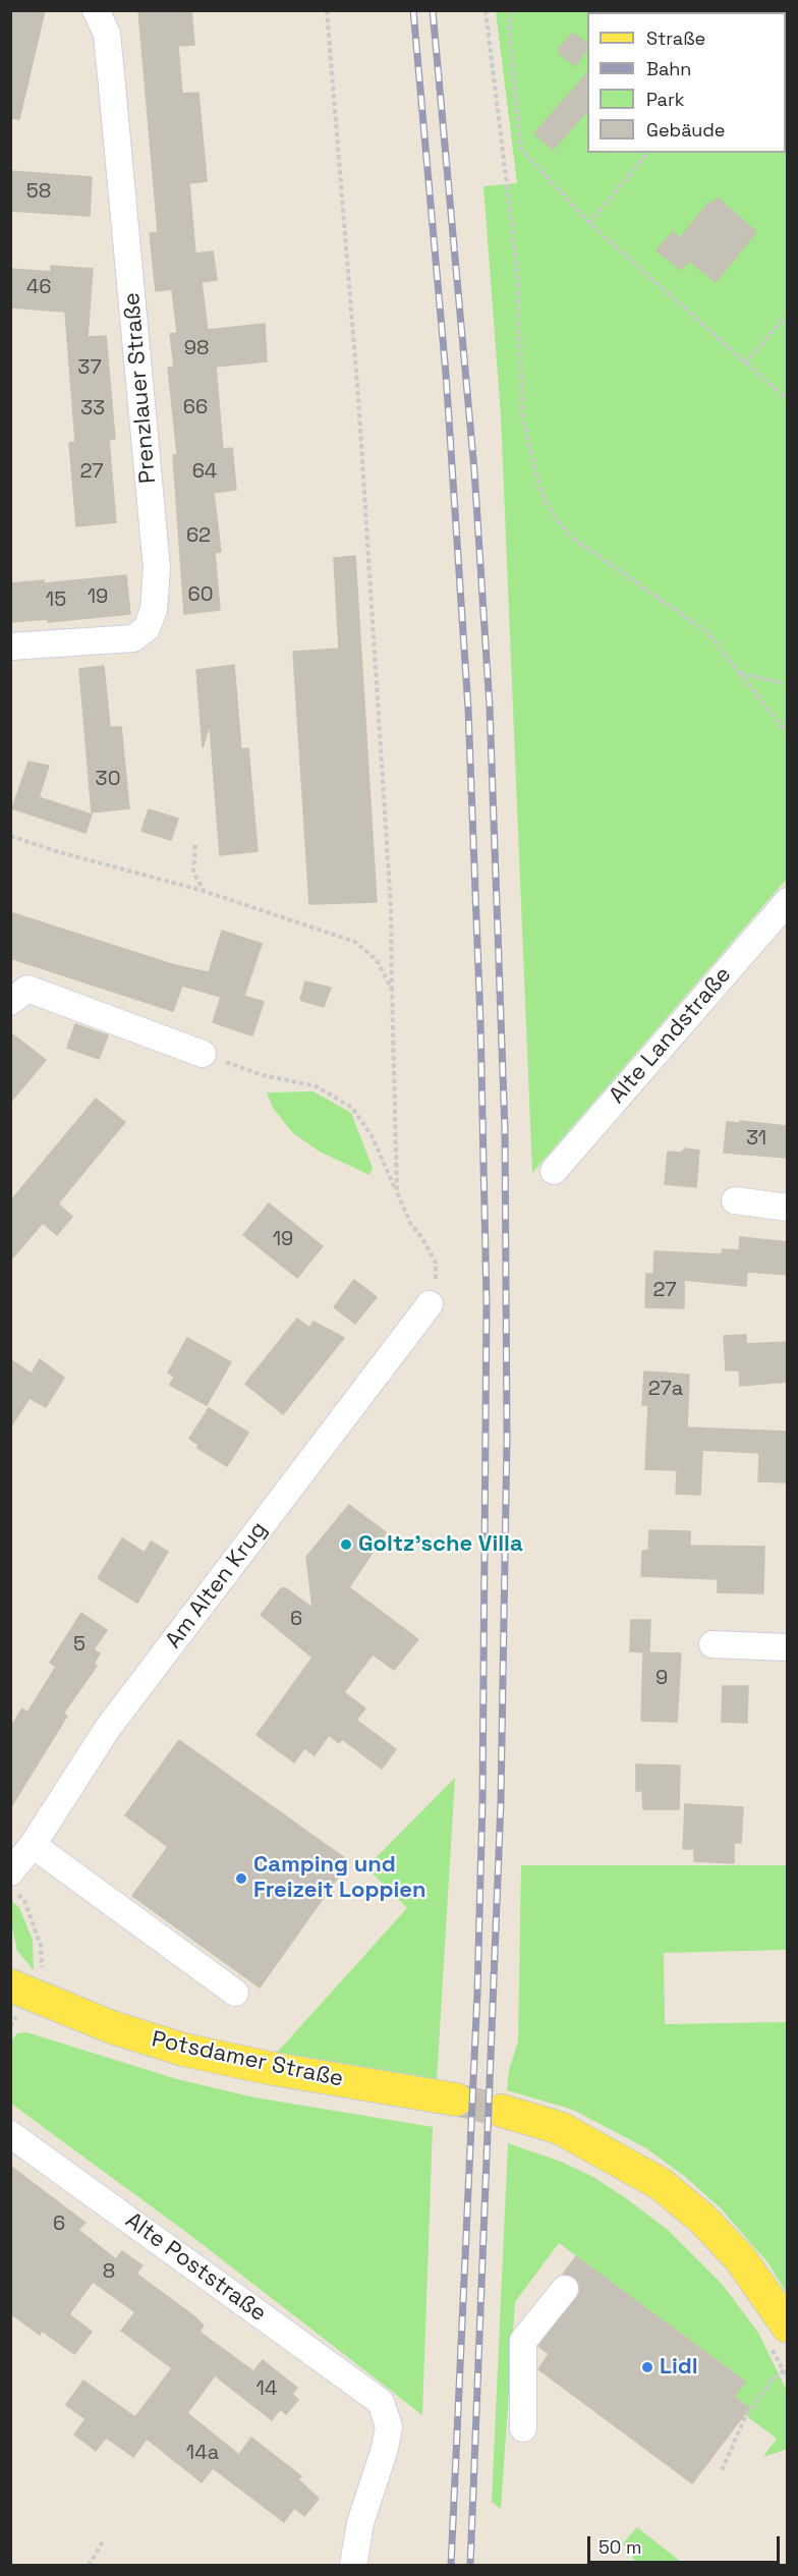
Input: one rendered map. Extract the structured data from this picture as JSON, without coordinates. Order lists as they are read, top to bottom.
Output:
{
  "streets": {
    "main road": ["Potsdamer Straße"],
    "street": [
      "Prenzlauer Straße",
      "Alte Landstraße",
      "Am Alten Krug",
      "Alte Poststraße"
    ]
  },
  "places": ["Goltz’sche Villa", "Camping und Freizeit Loppien", "Lidl"],
  "house_numbers": [
    "58",
    "46",
    "98",
    "37",
    "66",
    "33",
    "27",
    "64",
    "62",
    "60",
    "19",
    "15",
    "30",
    "31",
    "19",
    "27",
    "27a",
    "6",
    "5",
    "9",
    "6",
    "8",
    "14",
    "14a"
  ],
  "legend": [
    "Straße",
    "Bahn",
    "Park",
    "Gebäude"
  ],
  "scale_bar": "50 m"
}
